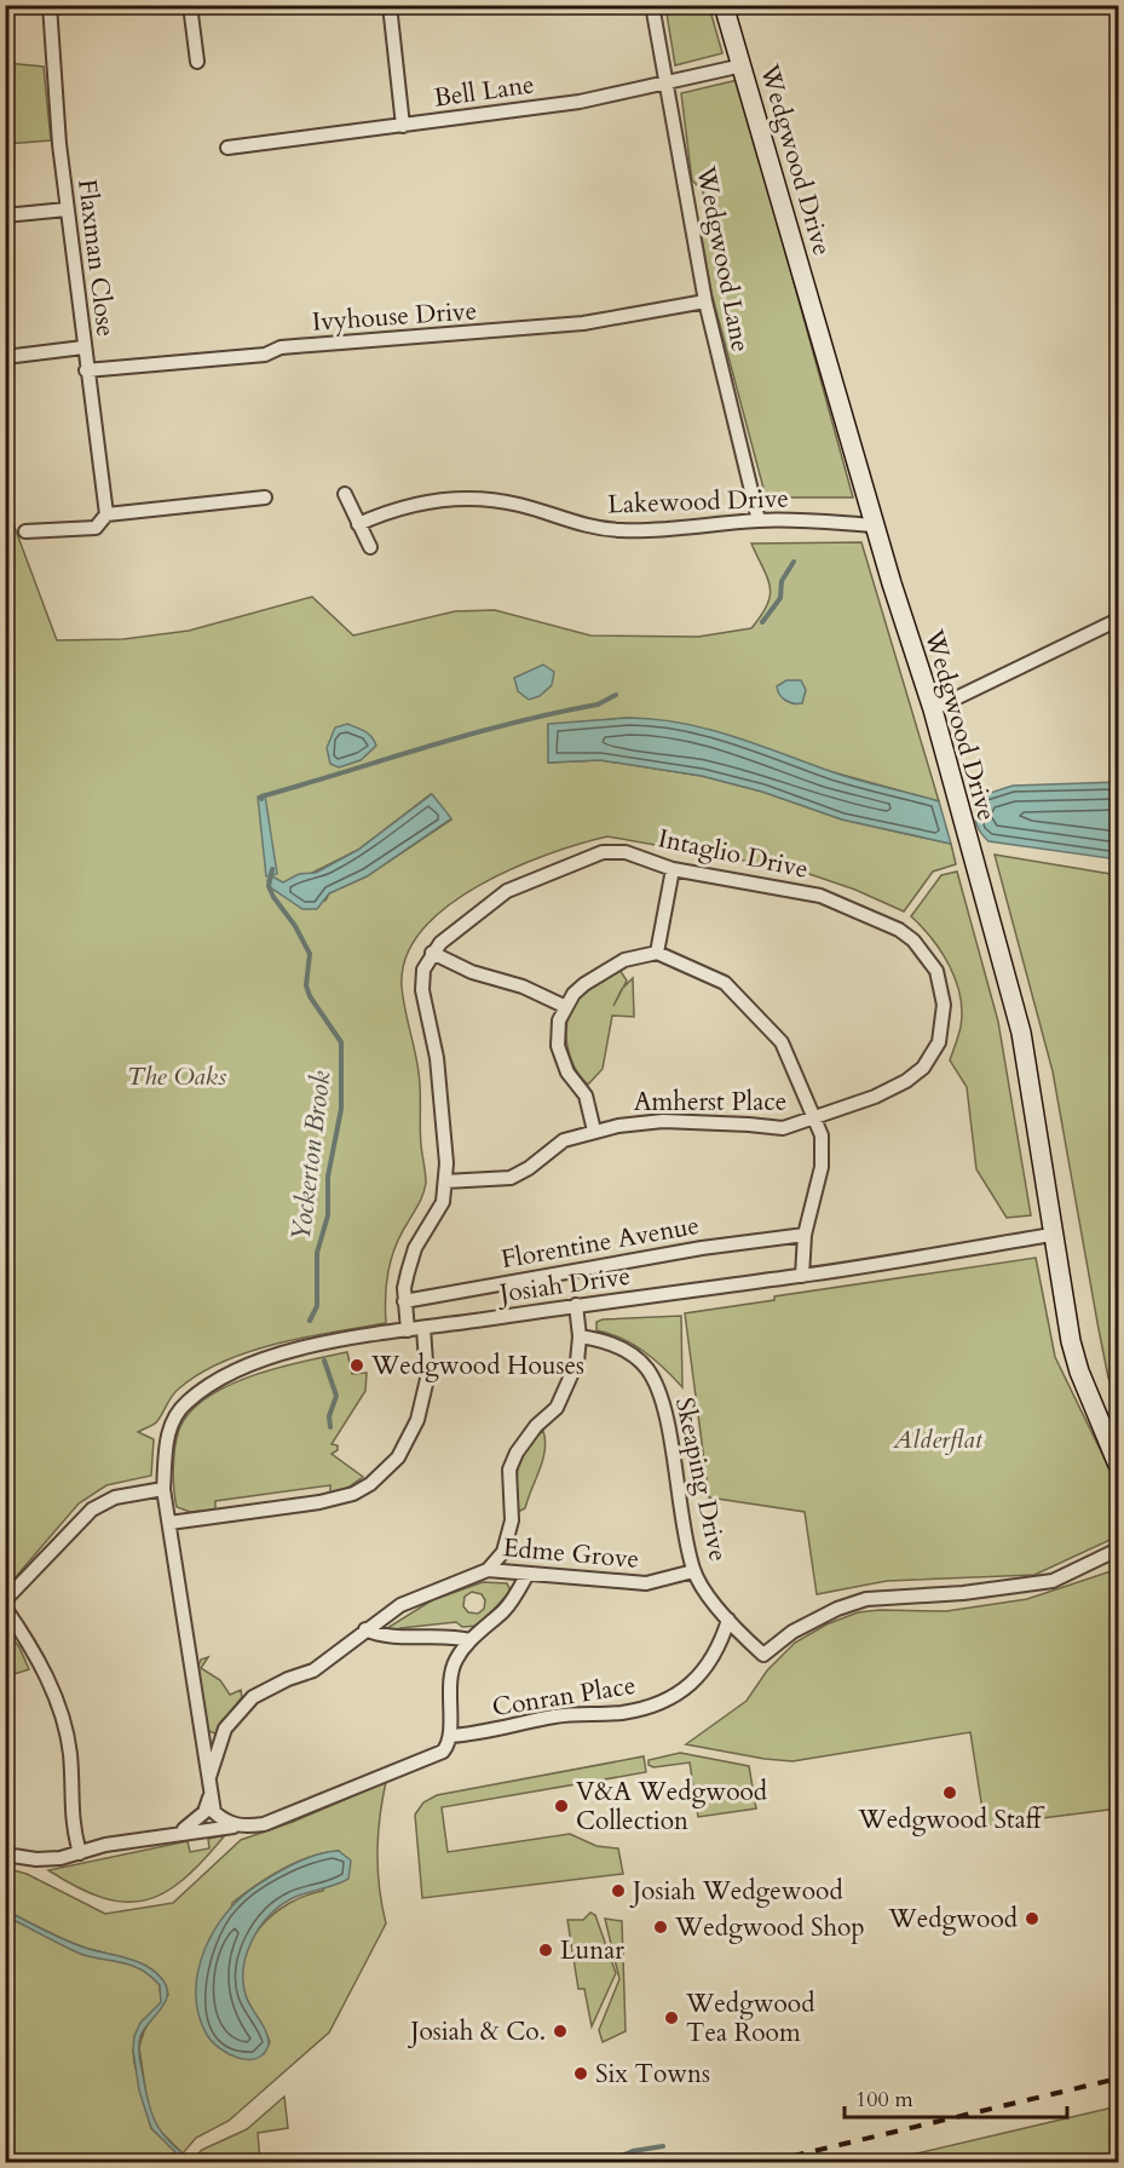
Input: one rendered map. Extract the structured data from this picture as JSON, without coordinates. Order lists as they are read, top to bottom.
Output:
{
  "streets": {
    "street": [
      "Bell Lane",
      "Wedgwood Drive",
      "Flaxman Close",
      "Wedgwood Lane",
      "Ivyhouse Drive",
      "Lakewood Drive",
      "Intaglio Drive",
      "Amherst Place",
      "Florentine Avenue",
      "Josiah Drive",
      "Skeaping Drive",
      "Edme Grove",
      "Conran Place"
    ]
  },
  "crossings": [
    ["Bell Lane", "Wedgwood Drive"],
    ["Bell Lane", "Wedgwood Lane"],
    ["Wedgwood Drive", "Lakewood Drive"],
    ["Wedgwood Drive", "Josiah Drive"],
    ["Flaxman Close", "Ivyhouse Drive"],
    ["Wedgwood Lane", "Ivyhouse Drive"],
    ["Wedgwood Lane", "Lakewood Drive"],
    ["Intaglio Drive", "Amherst Place"],
    ["Skeaping Drive", "Edme Grove"],
    ["Skeaping Drive", "Conran Place"]
  ],
  "water": ["Yockerton Brook"],
  "parks": ["The Oaks", "Alderflat"],
  "places": [
    "Wedgwood Houses",
    "Wedgwood Staff",
    "V&A Wedgwood Collection",
    "Josiah Wedgewood",
    "Wedgwood",
    "Wedgwood Shop",
    "Lunar",
    "Wedgwood Tea Room",
    "Josiah & Co.",
    "Six Towns"
  ],
  "scale_bar": "100 m"
}
